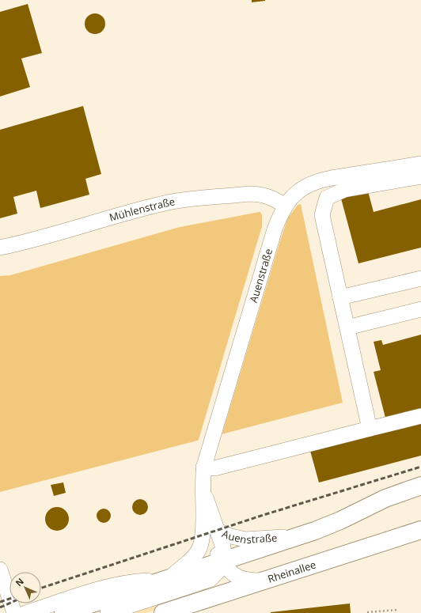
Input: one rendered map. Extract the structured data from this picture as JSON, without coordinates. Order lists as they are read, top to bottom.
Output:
{
  "streets": {
    "main road": ["Rheinallee"],
    "street": ["Mühlenstraße", "Auenstraße"]
  },
  "crossings": [
    ["Mühlenstraße", "Auenstraße"],
    ["Auenstraße", "Rheinallee"]
  ],
  "north": "top left"
}
